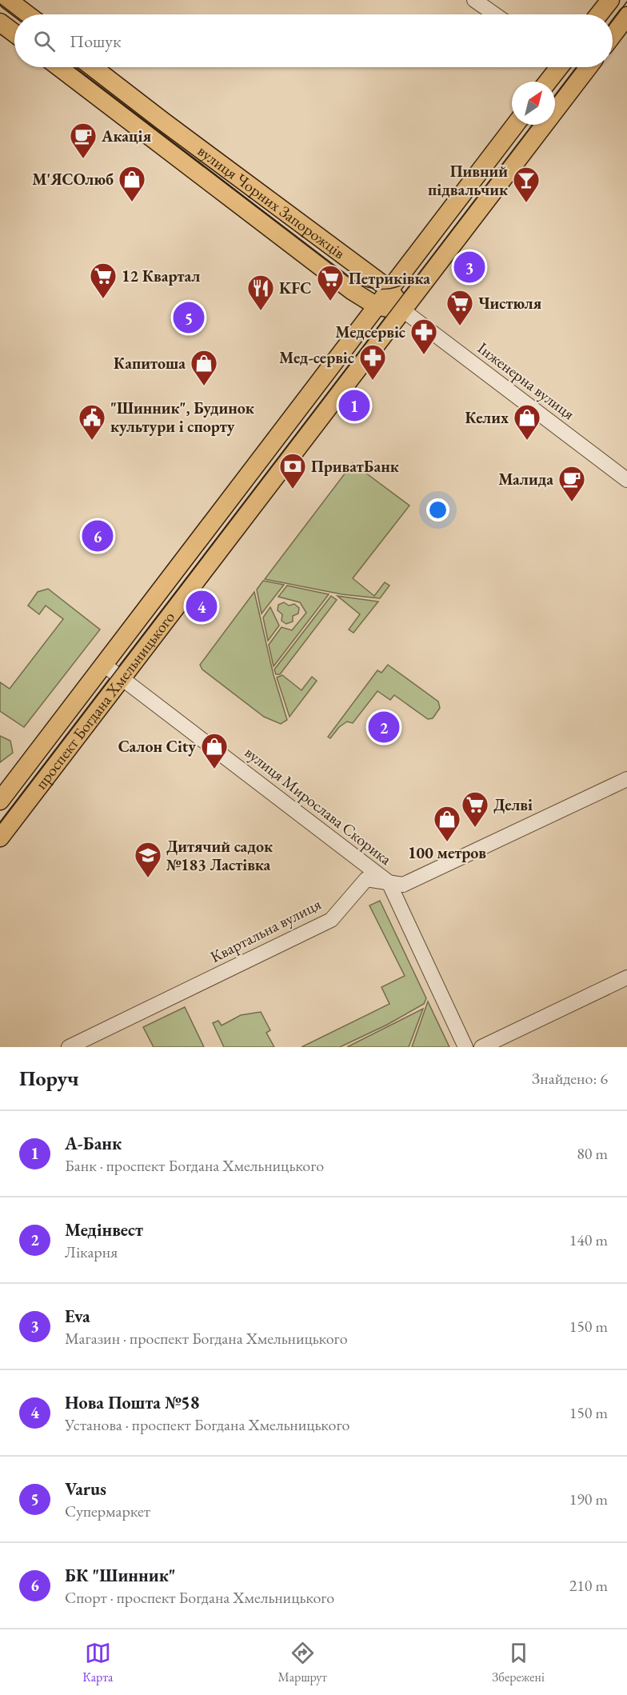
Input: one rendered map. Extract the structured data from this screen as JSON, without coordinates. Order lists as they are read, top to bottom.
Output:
{
  "streets": {
    "main road": ["вулиця Чорних Запорожців", "проспект Богдана Хмельницького"],
    "street": ["Інженерна вулиця", "вулиця Мирослава Скорика", "Квартальна вулиця"]
  },
  "crossings": [
    ["вулиця Чорних Запорожців", "Інженерна вулиця"],
    ["вулиця Чорних Запорожців", "проспект Богдана Хмельницького"],
    ["Інженерна вулиця", "проспект Богдана Хмельницького"],
    ["проспект Богдана Хмельницького", "вулиця Мирослава Скорика"],
    ["вулиця Мирослава Скорика", "Квартальна вулиця"]
  ],
  "places": {
    "cafe": ["Акація", "Малида"],
    "shop": [
      "М'ЯСОлюб",
      "Капитоша",
      "Келих",
      "Салон City",
      "100 метров"
    ],
    "bar": ["Пивний підвальчик"],
    "supermarket": [
      "12 Квартал",
      "Петриківка",
      "Чистюля",
      "Делві"
    ],
    "restaurant": ["KFC"],
    "pharmacy": ["Медсервіс", "Мед-сервіс"],
    "public building": ["\"Шинник\", Будинок культури і спорту"],
    "bank": ["ПриватБанк"],
    "school or university": ["Дитячий садок №183 Ластівка"]
  },
  "north": "top right",
  "page": {
    "search": "Пошук",
    "pins": [
      "3",
      "5",
      "1",
      "6",
      "4",
      "2"
    ],
    "heading": ["Поруч", "Знайдено: 6"],
    "list": [
      {
        "mark": "1",
        "name": "А-Банк",
        "note": "Банк · проспект Богдана Хмельницького",
        "value": "80 m"
      },
      {
        "mark": "2",
        "name": "Медінвест",
        "note": "Лікарня",
        "value": "140 m"
      },
      {
        "mark": "3",
        "name": "Eva",
        "note": "Магазин · проспект Богдана Хмельницького",
        "value": "150 m"
      },
      {
        "mark": "4",
        "name": "Нова Пошта №58",
        "note": "Установа · проспект Богдана Хмельницького",
        "value": "150 m"
      },
      {
        "mark": "5",
        "name": "Varus",
        "note": "Супермаркет",
        "value": "190 m"
      },
      {
        "mark": "6",
        "name": "БК \"Шинник\"",
        "note": "Спорт · проспект Богдана Хмельницького",
        "value": "210 m"
      }
    ],
    "nav": ["Карта", "Маршрут", "Збережені"]
  }
}
